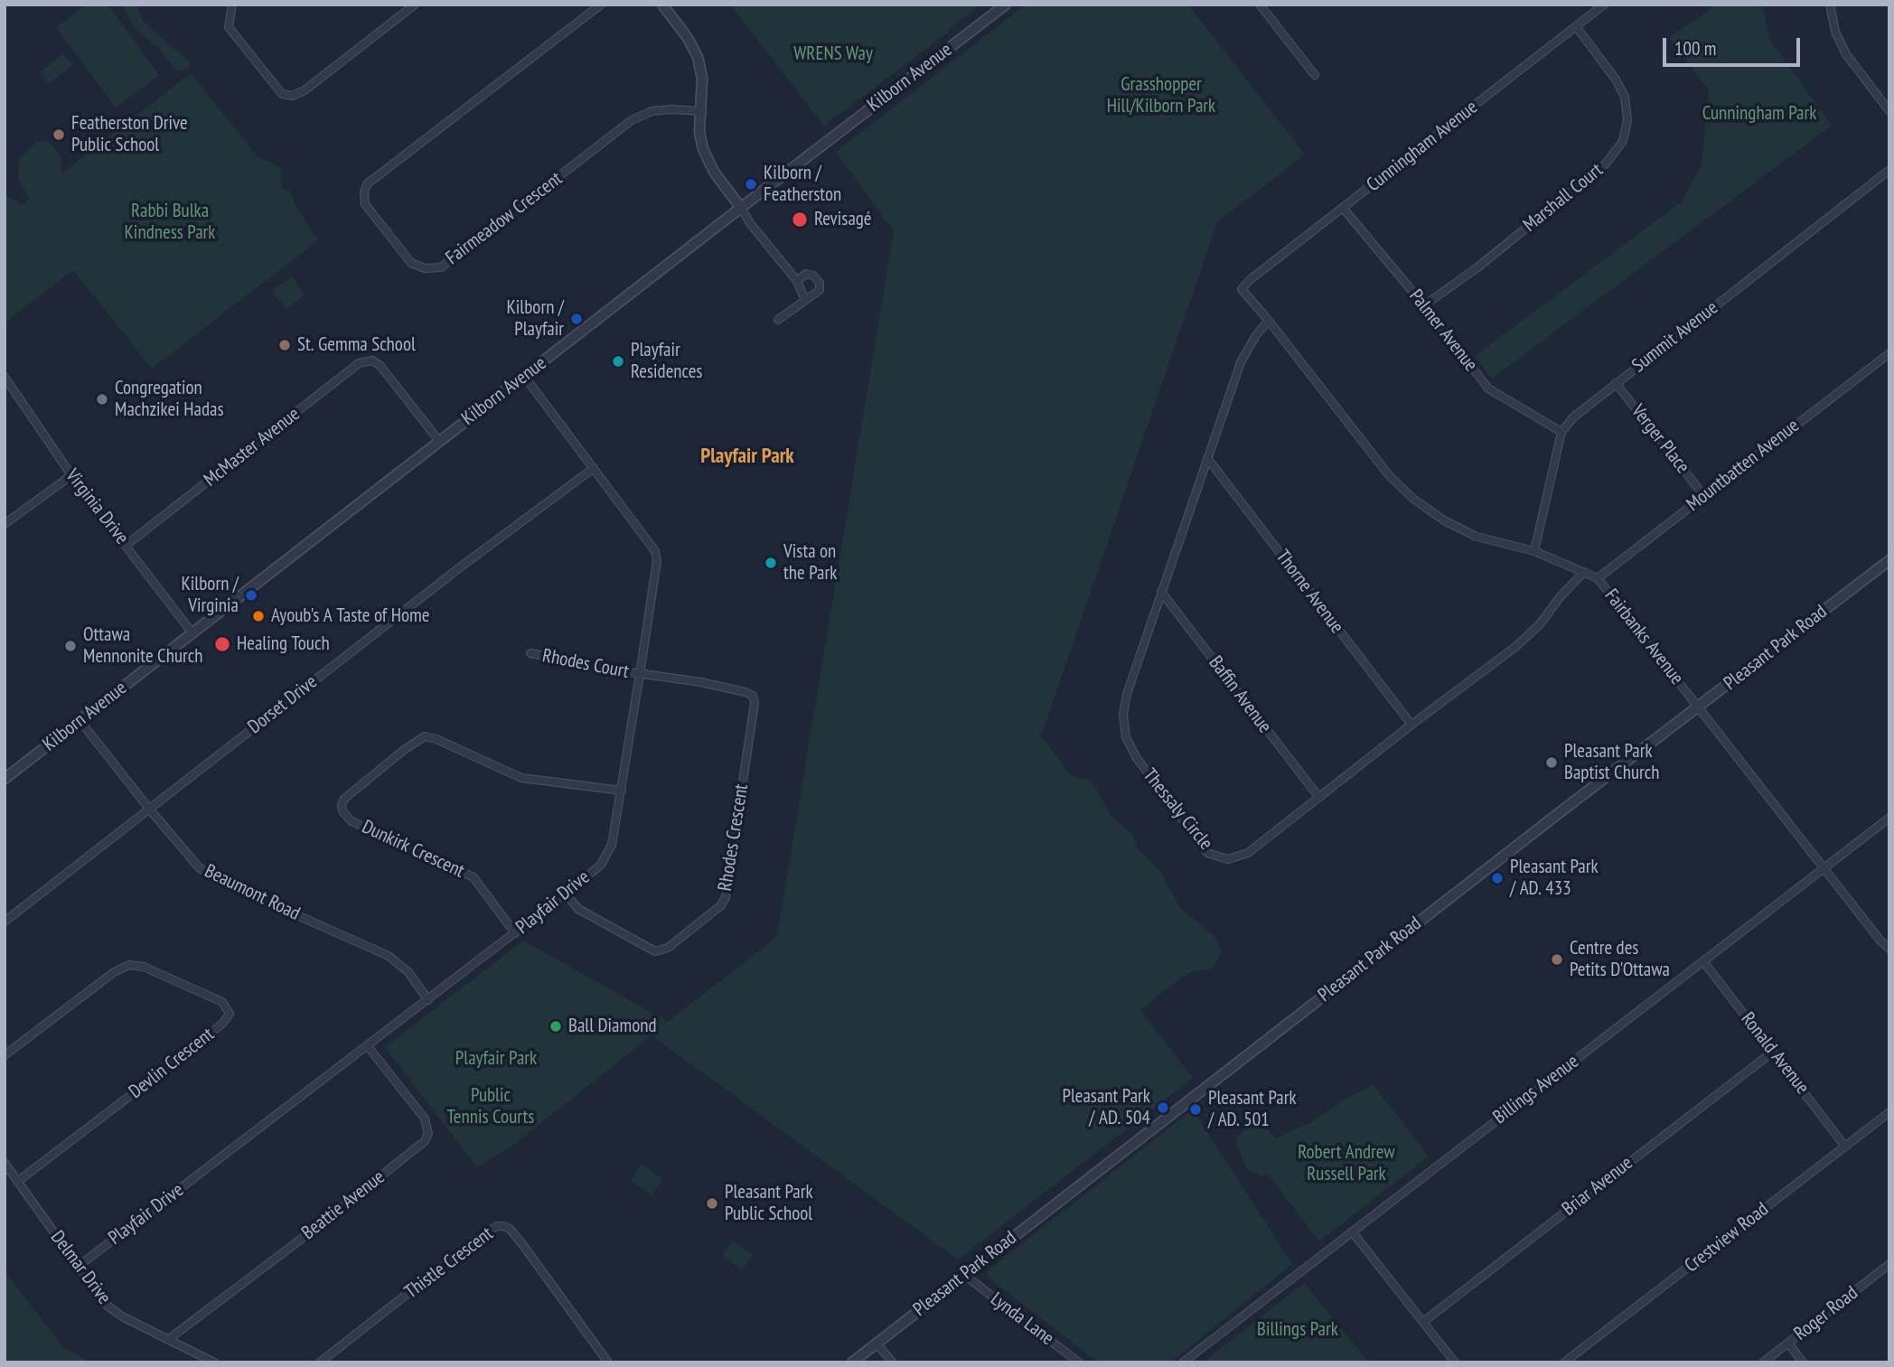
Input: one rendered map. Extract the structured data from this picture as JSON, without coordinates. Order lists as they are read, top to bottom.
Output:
{
  "streets": {
    "street": [
      "Kilborn Avenue",
      "Cunningham Avenue",
      "Marshall Court",
      "Fairmeadow Crescent",
      "Palmer Avenue",
      "Summit Avenue",
      "Verger Place",
      "McMaster Avenue",
      "Mountbatten Avenue",
      "Virginia Drive",
      "Thorne Avenue",
      "Fairbanks Avenue",
      "Pleasant Park Road",
      "Rhodes Court",
      "Baffin Avenue",
      "Dorset Drive",
      "Thessaly Circle",
      "Rhodes Crescent",
      "Dunkirk Crescent",
      "Beaumont Road",
      "Playfair Drive",
      "Ronald Avenue",
      "Devlin Crescent",
      "Billings Avenue",
      "Briar Avenue",
      "Beattie Avenue",
      "Crestview Road",
      "Thistle Crescent",
      "Delmar Drive",
      "Roger Road",
      "Lynda Lane"
    ]
  },
  "crossings": [
    ["Kilborn Avenue", "McMaster Avenue"],
    ["Kilborn Avenue", "Virginia Drive"],
    ["Kilborn Avenue", "Beaumont Road"],
    ["Kilborn Avenue", "Playfair Drive"],
    ["Cunningham Avenue", "Marshall Court"],
    ["Cunningham Avenue", "Palmer Avenue"],
    ["Cunningham Avenue", "Fairbanks Avenue"],
    ["Marshall Court", "Palmer Avenue"],
    ["Palmer Avenue", "Summit Avenue"],
    ["Summit Avenue", "Verger Place"],
    ["Verger Place", "Mountbatten Avenue"],
    ["McMaster Avenue", "Virginia Drive"],
    ["Mountbatten Avenue", "Fairbanks Avenue"],
    ["Thorne Avenue", "Thessaly Circle"],
    ["Fairbanks Avenue", "Pleasant Park Road"],
    ["Fairbanks Avenue", "Thessaly Circle"],
    ["Fairbanks Avenue", "Billings Avenue"],
    ["Pleasant Park Road", "Lynda Lane"],
    ["Rhodes Court", "Rhodes Crescent"],
    ["Rhodes Court", "Playfair Drive"],
    ["Baffin Avenue", "Thessaly Circle"],
    ["Dorset Drive", "Beaumont Road"],
    ["Dorset Drive", "Playfair Drive"],
    ["Rhodes Crescent", "Playfair Drive"],
    ["Dunkirk Crescent", "Playfair Drive"],
    ["Beaumont Road", "Playfair Drive"],
    ["Playfair Drive", "Beattie Avenue"],
    ["Playfair Drive", "Delmar Drive"],
    ["Ronald Avenue", "Billings Avenue"],
    ["Ronald Avenue", "Briar Avenue"],
    ["Ronald Avenue", "Crestview Road"],
    ["Devlin Crescent", "Delmar Drive"],
    ["Beattie Avenue", "Delmar Drive"]
  ],
  "districts": ["Playfair Park"],
  "parks": [
    "WRENS Way",
    "Grasshopper Hill/Kilborn Park",
    "Cunningham Park",
    "Rabbi Bulka Kindness Park",
    "Playfair Park",
    "Public Tennis Courts",
    "Robert Andrew Russell Park",
    "Billings Park"
  ],
  "places": [
    "Featherston Drive Public School",
    "Kilborn / Featherston",
    "Revisagé",
    "Kilborn / Playfair",
    "St. Gemma School",
    "Playfair Residences",
    "Congregation Machzikei Hadas",
    "Vista on the Park",
    "Kilborn / Virginia",
    "Ayoub's A Taste of Home",
    "Healing Touch",
    "Ottawa Mennonite Church",
    "Pleasant Park Baptist Church",
    "Pleasant Park / AD. 433",
    "Centre des Petits D'Ottawa",
    "Ball Diamond",
    "Pleasant Park / AD. 504",
    "Pleasant Park / AD. 501",
    "Pleasant Park Public School"
  ],
  "scale_bar": "100 m"
}
